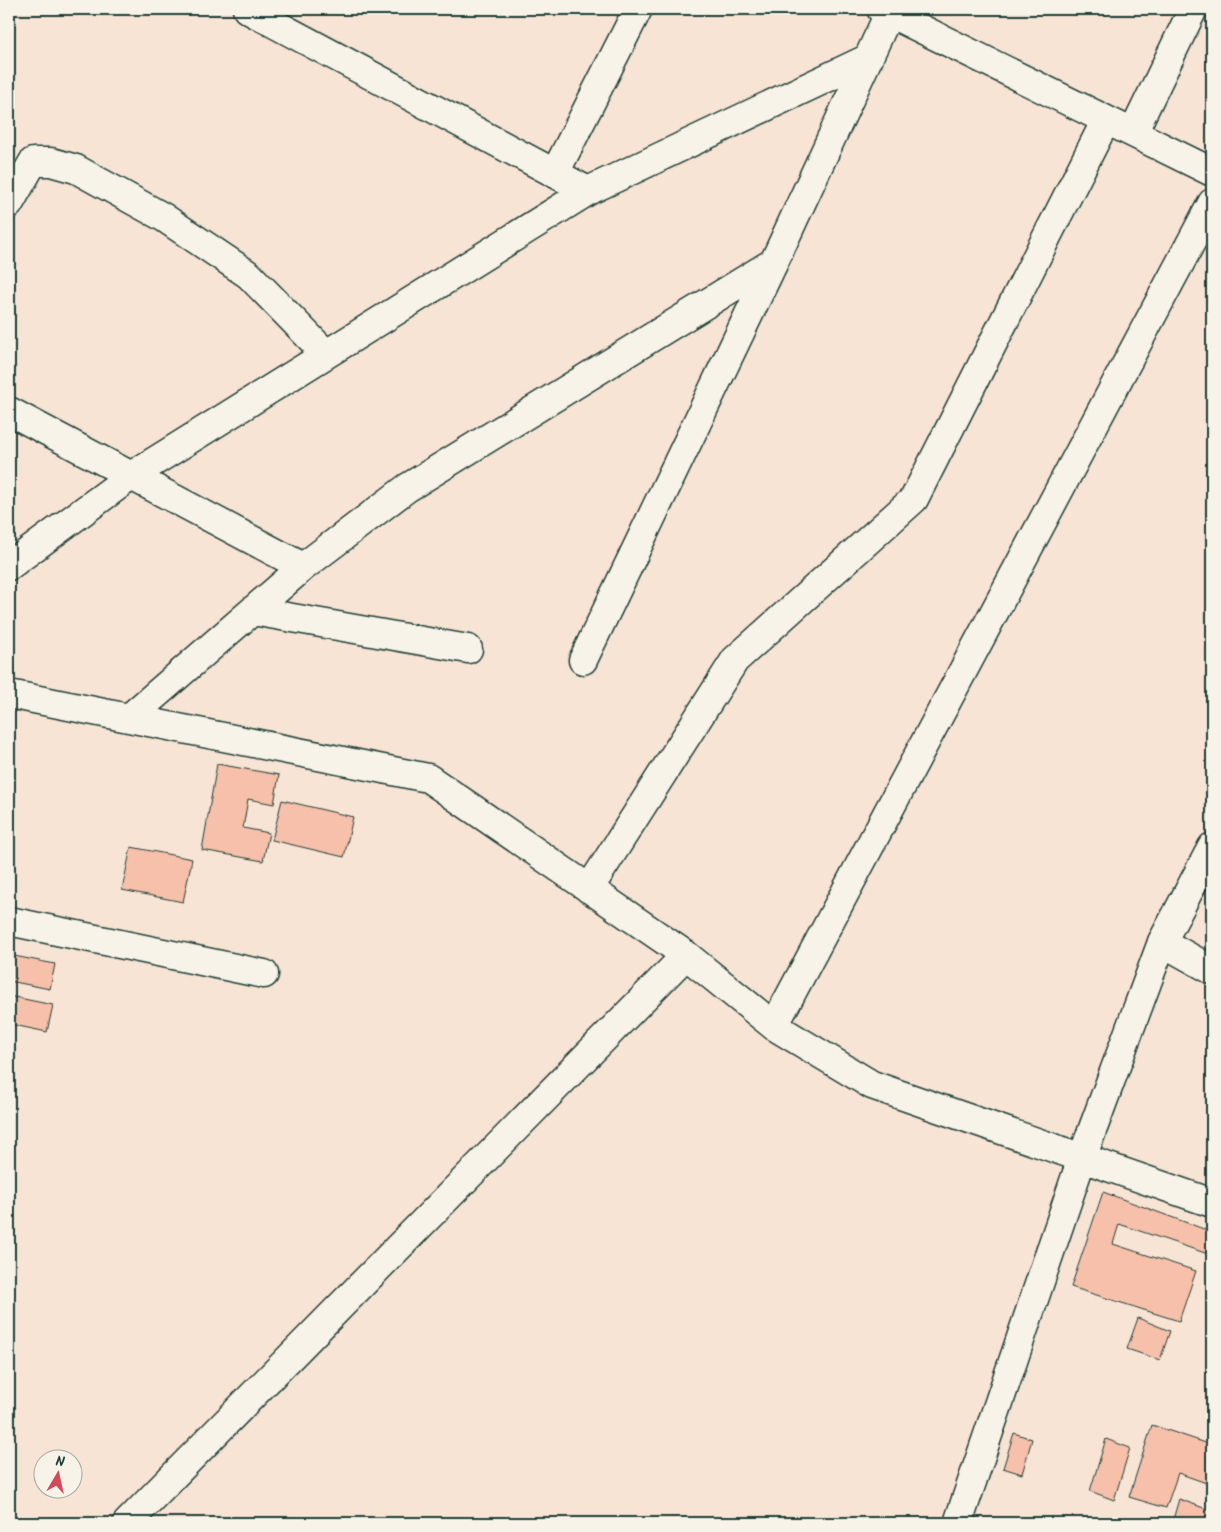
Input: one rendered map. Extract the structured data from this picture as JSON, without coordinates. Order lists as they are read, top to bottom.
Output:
{
  "north": "top"
}
